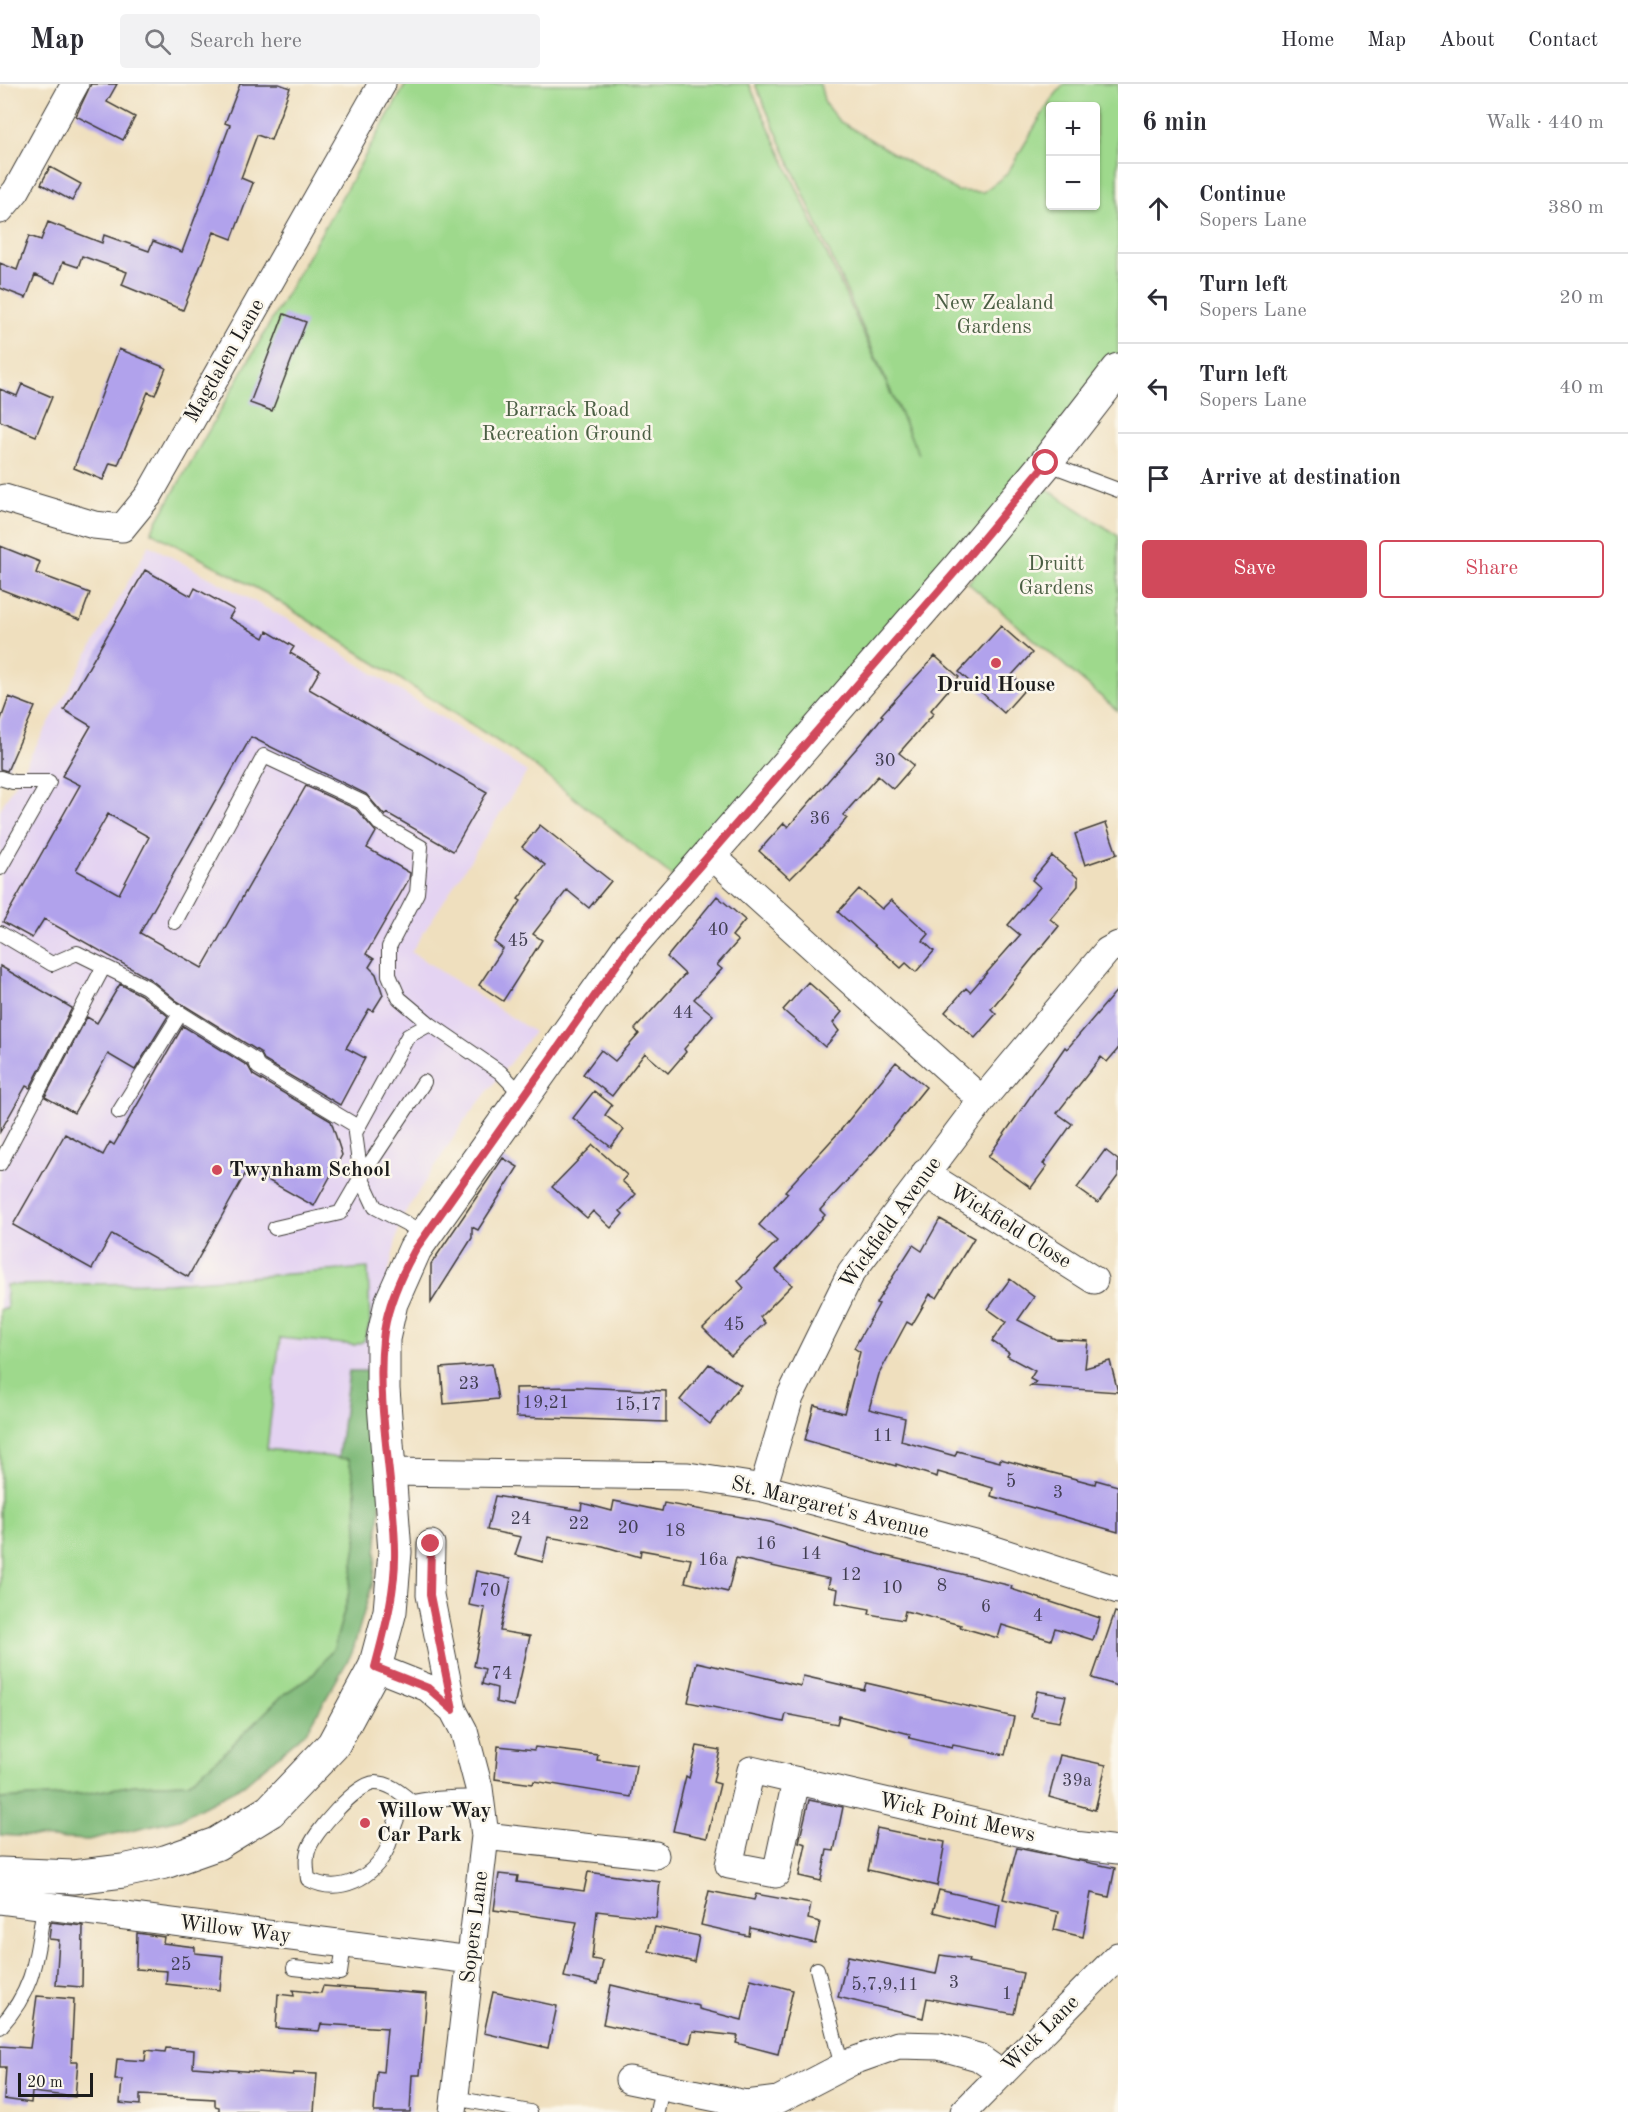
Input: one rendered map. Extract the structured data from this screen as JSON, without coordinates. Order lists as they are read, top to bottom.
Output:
{
  "streets": {
    "street": [
      "Magdalen Lane",
      "Wickfield Avenue",
      "Wickfield Close",
      "St. Margaret's Avenue",
      "Wick Point Mews",
      "Sopers Lane",
      "Willow Way",
      "Wick Lane"
    ]
  },
  "crossings": [
    ["Wickfield Avenue", "Wickfield Close"],
    ["Wickfield Avenue", "St. Margaret's Avenue"],
    ["Sopers Lane", "Willow Way"]
  ],
  "parks": ["New Zealand Gardens", "Barrack Road Recreation Ground", "Druitt Gardens"],
  "places": ["Druid House", "Twynham School", "Willow Way Car Park"],
  "house_numbers": [
    "30",
    "36",
    "40",
    "45",
    "44",
    "45",
    "23",
    "19,21",
    "15,17",
    "11",
    "5",
    "3",
    "24",
    "22",
    "20",
    "18",
    "16",
    "14",
    "16a",
    "12",
    "8",
    "10",
    "70",
    "6",
    "4",
    "74",
    "39a",
    "25",
    "3",
    "5,7,9,11",
    "1"
  ],
  "scale_bar": "20 m",
  "page": {
    "header": "Map",
    "search": "Search here",
    "nav": [
      "Home",
      "Map",
      "About",
      "Contact"
    ],
    "heading": ["6 min", "Walk · 440 m"],
    "map_buttons": ["+", "−"],
    "list": [
      ["Continue", "Sopers Lane", "380 m"],
      ["Turn left", "Sopers Lane", "20 m"],
      ["Turn left", "Sopers Lane", "40 m"],
      "Arrive at destination"
    ],
    "buttons": ["Save", "Share"],
    "scale": "20 m"
  }
}
